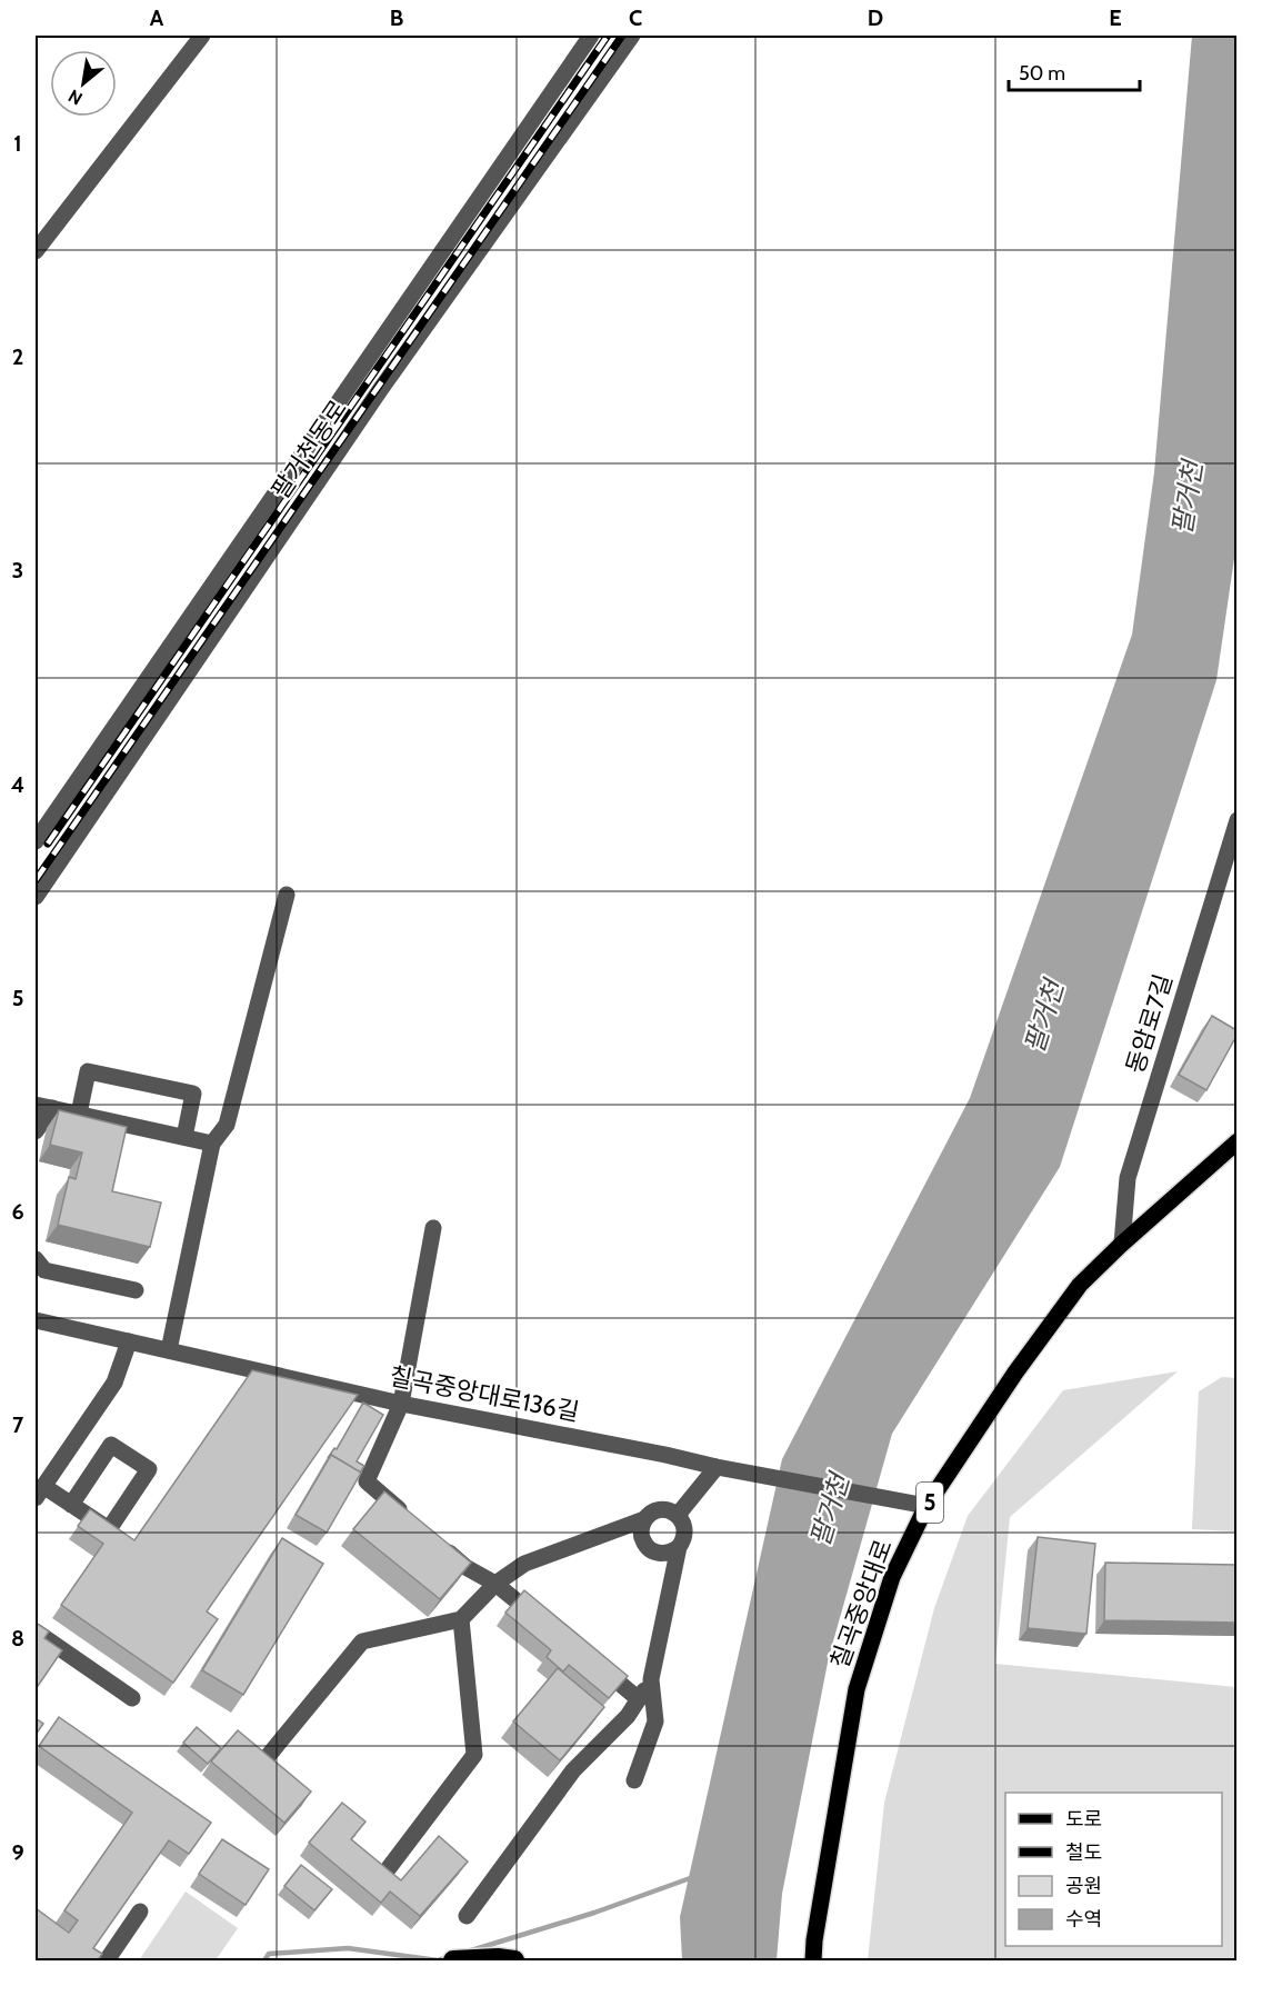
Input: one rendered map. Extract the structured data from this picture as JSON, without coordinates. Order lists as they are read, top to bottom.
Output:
{
  "streets": {
    "main road": ["5", "칠곡중앙대로"],
    "street": ["팔거천동로", "동암로7길", "칠곡중앙대로136길"]
  },
  "crossings": [
    ["동암로7길", "칠곡중앙대로"],
    ["칠곡중앙대로136길", "칠곡중앙대로"]
  ],
  "water": ["팔거천"],
  "legend": [
    "도로",
    "철도",
    "공원",
    "수역"
  ],
  "scale_bar": "50 m",
  "north": "bottom left",
  "grid": {
    "columns": [
      "A",
      "B",
      "C",
      "D",
      "E"
    ],
    "rows": [
      "1",
      "2",
      "3",
      "4",
      "5",
      "6",
      "7",
      "8",
      "9"
    ]
  }
}
